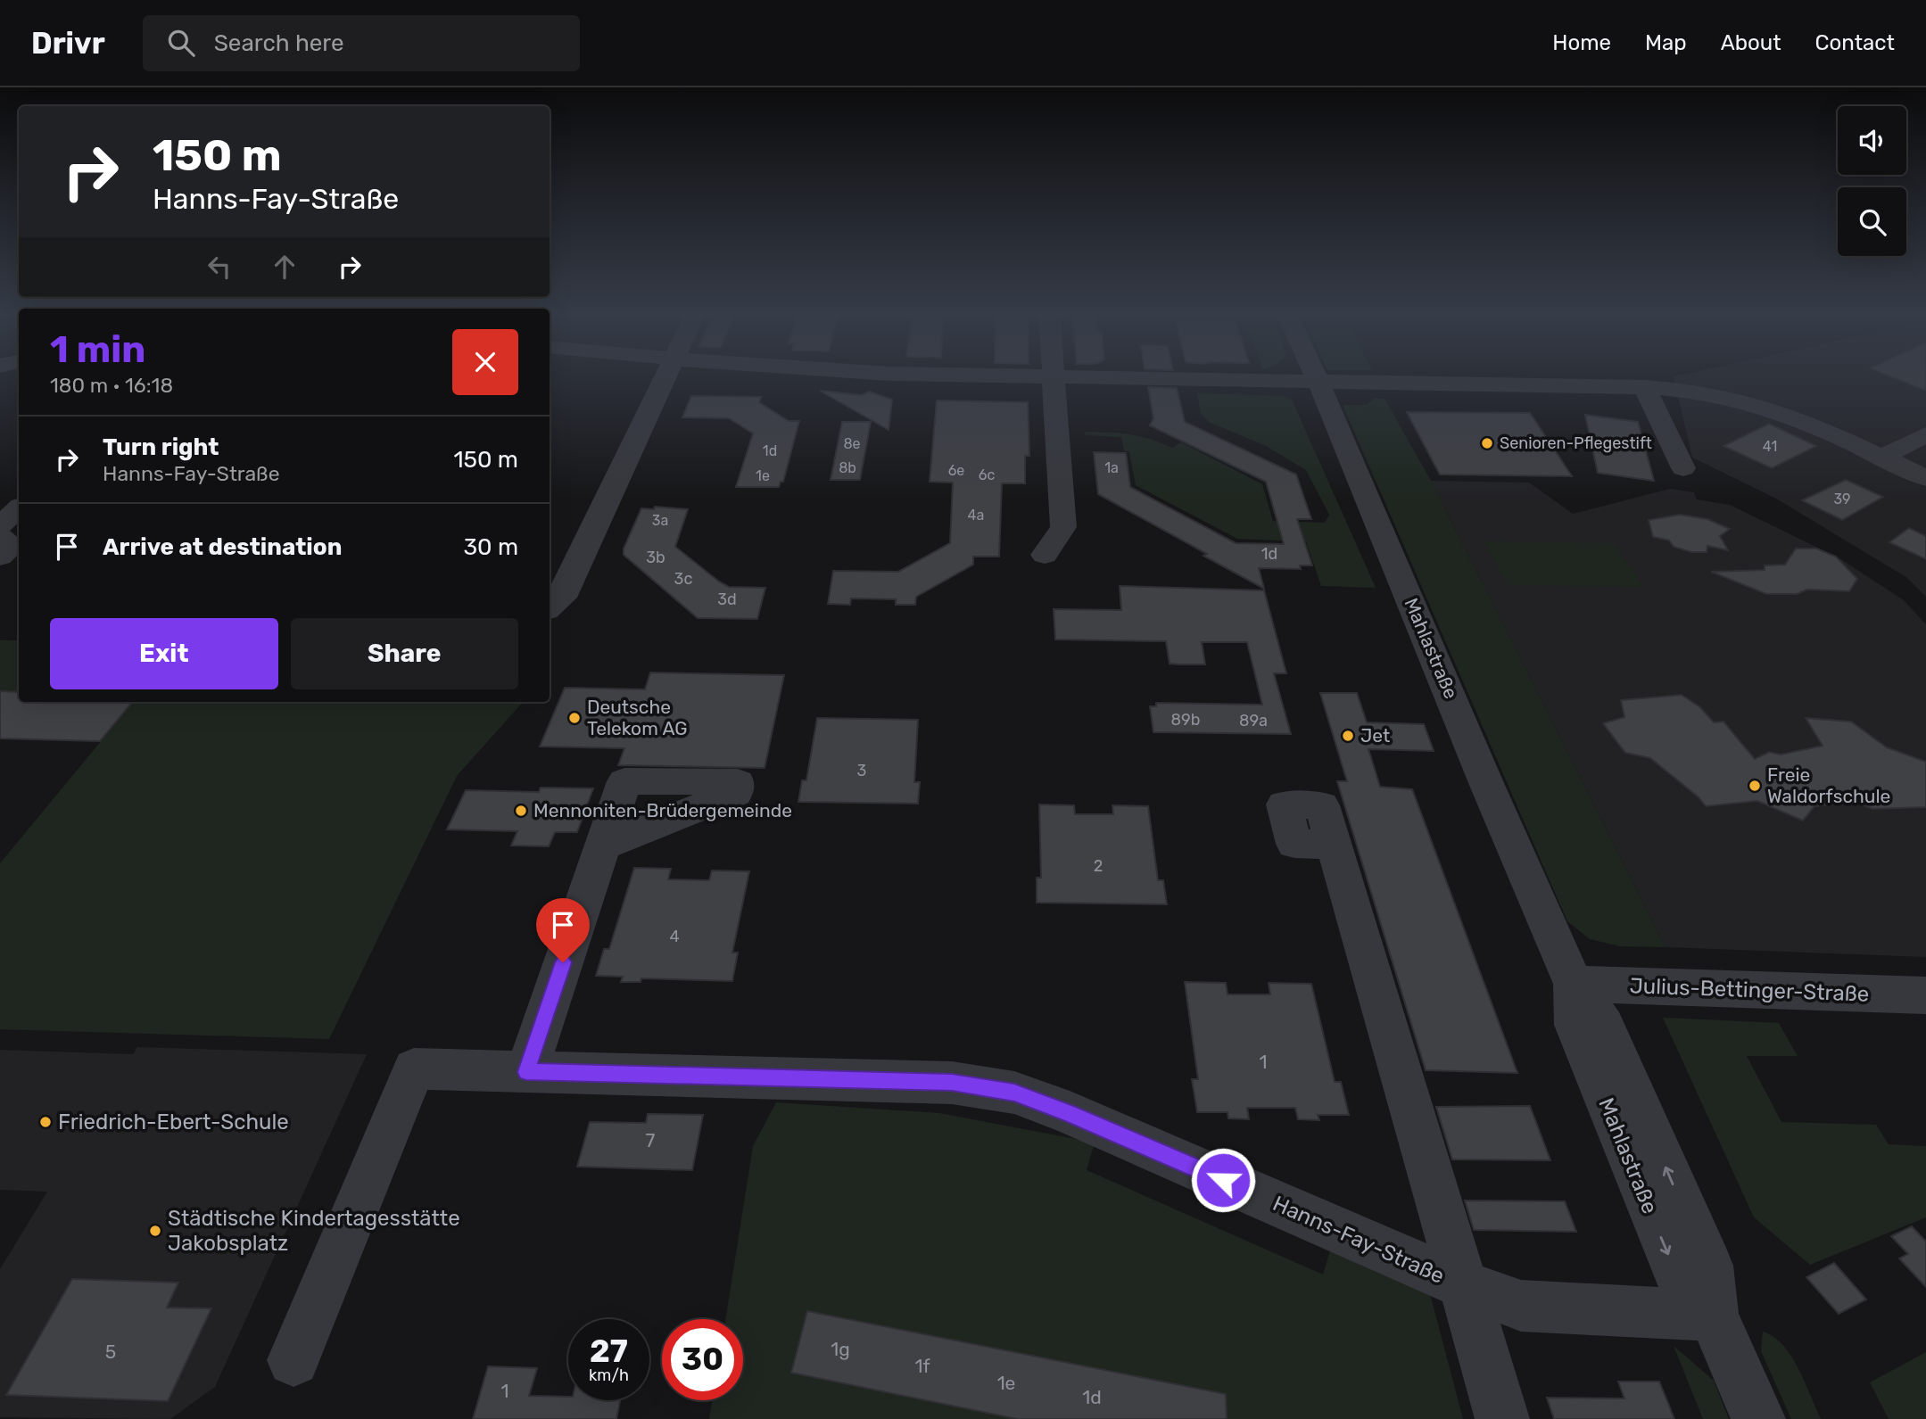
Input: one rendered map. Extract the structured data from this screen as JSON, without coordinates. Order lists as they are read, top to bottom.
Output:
{
  "streets": {
    "street": ["Mahlastraße", "Julius-Bettinger-Straße", "Hanns-Fay-Straße"]
  },
  "crossings": [
    ["Mahlastraße", "Julius-Bettinger-Straße"],
    ["Mahlastraße", "Hanns-Fay-Straße"]
  ],
  "places": [
    "Senioren-Pflegestift",
    "Deutsche Telekom AG",
    "Jet",
    "Freie Waldorfschule",
    "Mennoniten-Brüdergemeinde",
    "Friedrich-Ebert-Schule",
    "Städtische Kindertagesstätte Jakobsplatz"
  ],
  "house_numbers": [
    "8e",
    "41",
    "1d",
    "8b",
    "1a",
    "6e",
    "6c",
    "1e",
    "39",
    "4a",
    "3a",
    "1d",
    "3b",
    "3c",
    "3d",
    "89b",
    "89a",
    "3",
    "2",
    "4",
    "1",
    "7",
    "1g",
    "5",
    "1f",
    "1e",
    "1",
    "1d"
  ],
  "page": {
    "header": "Drivr",
    "search": "Search here",
    "nav": [
      "Home",
      "Map",
      "About",
      "Contact"
    ],
    "turn": ["150 m", "Hanns-Fay-Straße"],
    "heading": ["1 min", "180 m · 16:18"],
    "list": [
      {
        "name": "Turn right",
        "note": "Hanns-Fay-Straße",
        "value": "150 m"
      },
      {
        "name": "Arrive at destination",
        "value": "30 m"
      }
    ],
    "buttons": ["Exit", "Share"],
    "speed": "27 km/h",
    "limit": "30"
  }
}
